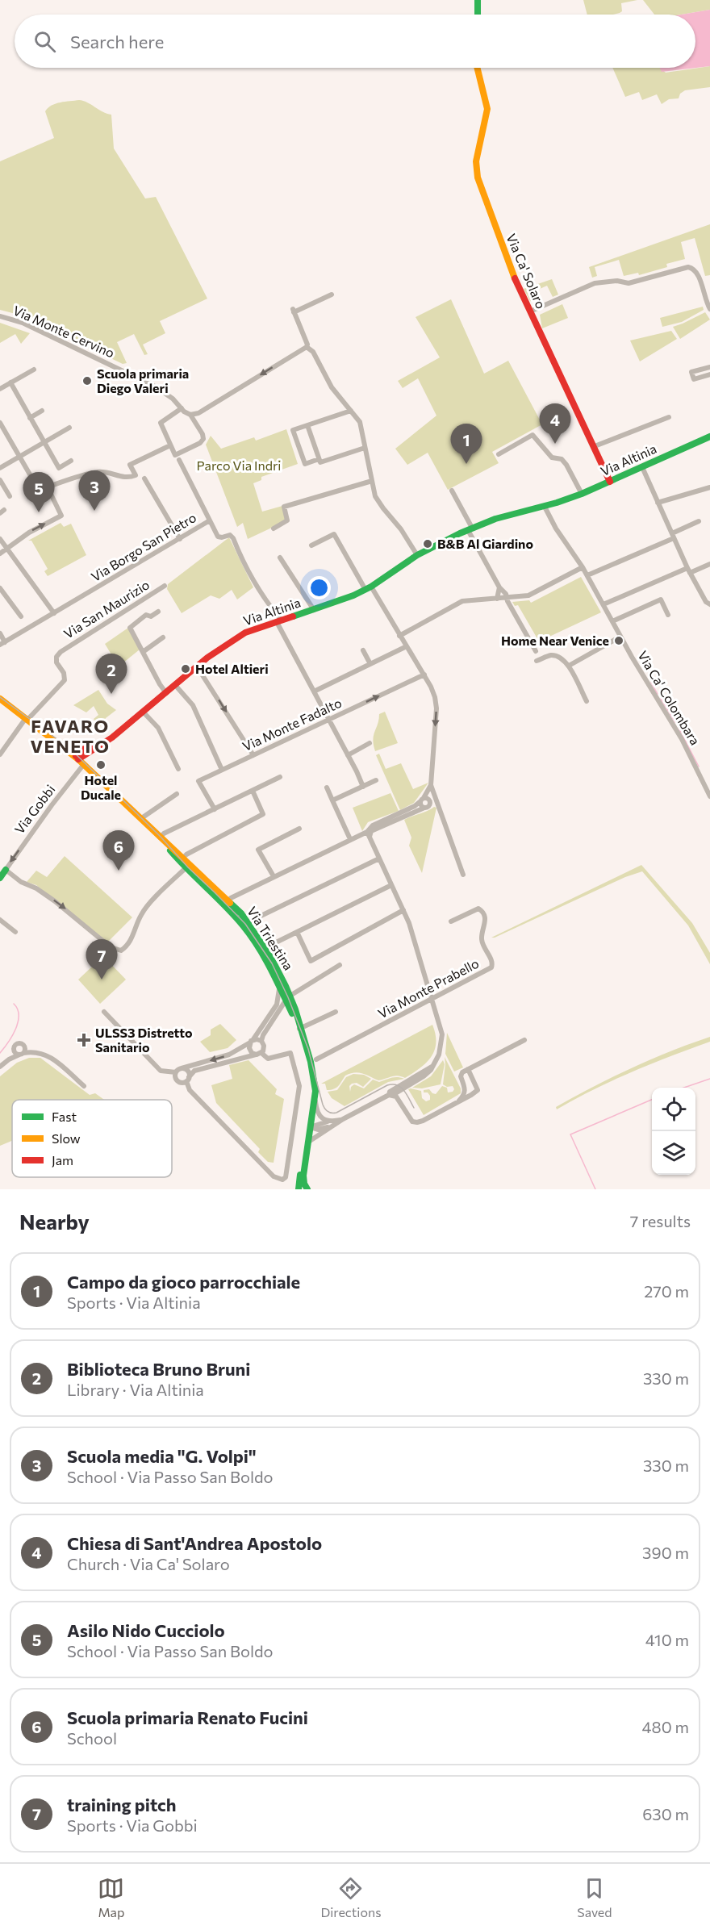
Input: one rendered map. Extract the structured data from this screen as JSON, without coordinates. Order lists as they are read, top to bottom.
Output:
{
  "streets": {
    "street": [
      "Via Ca' Solaro",
      "Via Monte Cervino",
      "Via Altinia",
      "Via Borgo San Pietro",
      "Via San Maurizio",
      "Via Ca' Colombara",
      "Via Monte Fadalto",
      "Via Gobbi",
      "Via Triestina",
      "Via Monte Prabello"
    ]
  },
  "crossings": [
    ["Via Ca' Solaro", "Via Altinia"],
    ["Via Altinia", "Via Borgo San Pietro"],
    ["Via Altinia", "Via Ca' Colombara"],
    ["Via Altinia", "Via Gobbi"],
    ["Via Altinia", "Via Triestina"],
    ["Via San Maurizio", "Via Triestina"],
    ["Via Gobbi", "Via Triestina"]
  ],
  "districts": ["FAVARO VENETO"],
  "parks": ["Parco Via Indri"],
  "places": {
    "other": [
      "Scuola primaria Diego Valeri",
      "B&B Al Giardino",
      "Home Near Venice",
      "Hotel Altieri",
      "Hotel Ducale"
    ],
    "health": ["ULSS3 Distretto Sanitario"]
  },
  "legend": ["Fast", "Slow", "Jam"],
  "page": {
    "search": "Search here",
    "pins": [
      "4",
      "1",
      "3",
      "5",
      "2",
      "6",
      "7"
    ],
    "heading": ["Nearby", "7 results"],
    "list": [
      {
        "mark": "1",
        "name": "Campo da gioco parrocchiale",
        "note": "Sports · Via Altinia",
        "value": "270 m"
      },
      {
        "mark": "2",
        "name": "Biblioteca Bruno Bruni",
        "note": "Library · Via Altinia",
        "value": "330 m"
      },
      {
        "mark": "3",
        "name": "Scuola media \"G. Volpi\"",
        "note": "School · Via Passo San Boldo",
        "value": "330 m"
      },
      {
        "mark": "4",
        "name": "Chiesa di Sant'Andrea Apostolo",
        "note": "Church · Via Ca' Solaro",
        "value": "390 m"
      },
      {
        "mark": "5",
        "name": "Asilo Nido Cucciolo",
        "note": "School · Via Passo San Boldo",
        "value": "410 m"
      },
      {
        "mark": "6",
        "name": "Scuola primaria Renato Fucini",
        "note": "School",
        "value": "480 m"
      },
      {
        "mark": "7",
        "name": "training pitch",
        "note": "Sports · Via Gobbi",
        "value": "630 m"
      }
    ],
    "nav": ["Map", "Directions", "Saved"]
  }
}
